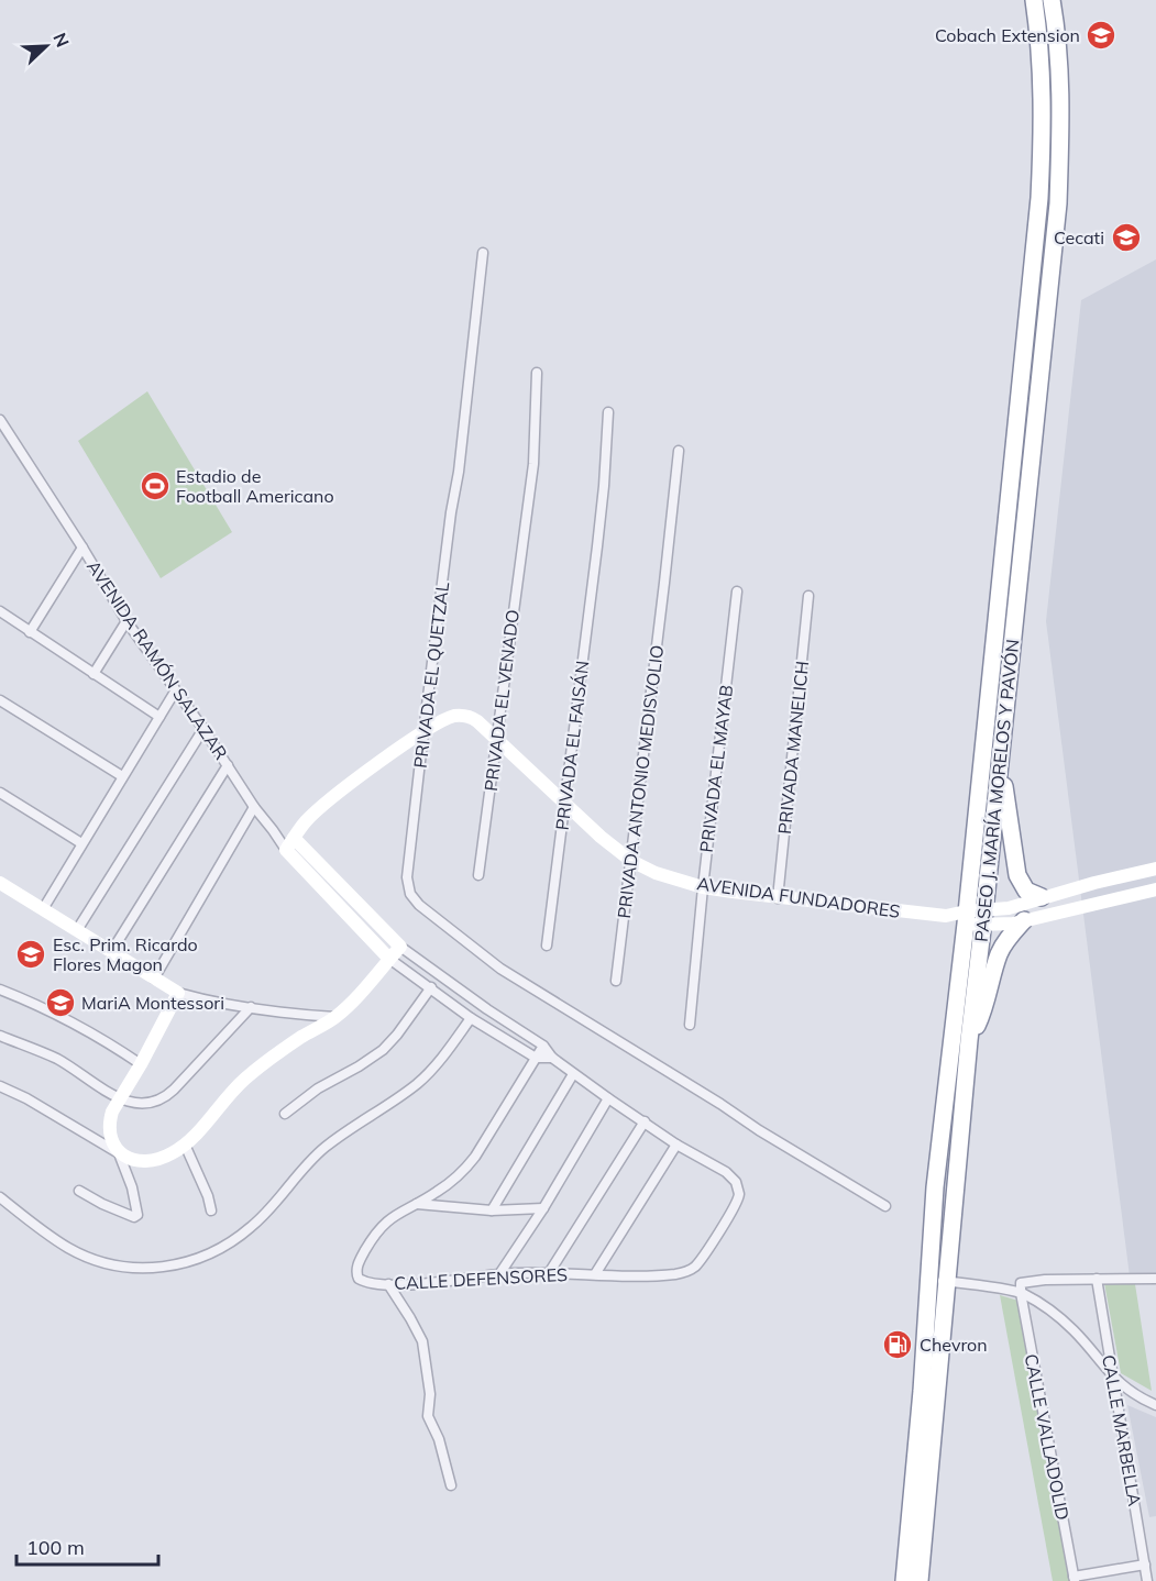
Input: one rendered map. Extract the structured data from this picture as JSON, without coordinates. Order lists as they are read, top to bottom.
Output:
{
  "streets": {
    "highway": ["PASEO J. MARÍA MORELOS Y PAVÓN"],
    "street": [
      "AVENIDA RAMÓN SALAZAR",
      "PRIVADA EL QUETZAL",
      "PRIVADA EL VENADO",
      "PRIVADA EL FAISÁN",
      "PRIVADA MANELICH",
      "PRIVADA EL MAYAB",
      "PRIVADA ANTONIO MEDISVOLIO",
      "AVENIDA FUNDADORES",
      "CALLE DEFENSORES",
      "CALLE MARBELLA",
      "CALLE VALLADOLID"
    ]
  },
  "crossings": [
    ["AVENIDA RAMÓN SALAZAR", "AVENIDA FUNDADORES"],
    ["PRIVADA EL QUETZAL", "AVENIDA FUNDADORES"],
    ["PRIVADA EL VENADO", "AVENIDA FUNDADORES"],
    ["PRIVADA EL FAISÁN", "AVENIDA FUNDADORES"],
    ["PRIVADA MANELICH", "AVENIDA FUNDADORES"],
    ["PRIVADA EL MAYAB", "AVENIDA FUNDADORES"],
    ["PRIVADA ANTONIO MEDISVOLIO", "AVENIDA FUNDADORES"],
    ["PASEO J. MARÍA MORELOS Y PAVÓN", "AVENIDA FUNDADORES"]
  ],
  "places": {
    "school or university": [
      "Cobach Extension",
      "Cecati",
      "Esc. Prim. Ricardo Flores Magon",
      "MariA Montessori"
    ],
    "sports": ["Estadio de Football Americano"],
    "fuel station": ["Chevron"]
  },
  "scale_bar": "100 m",
  "north": "top right"
}
